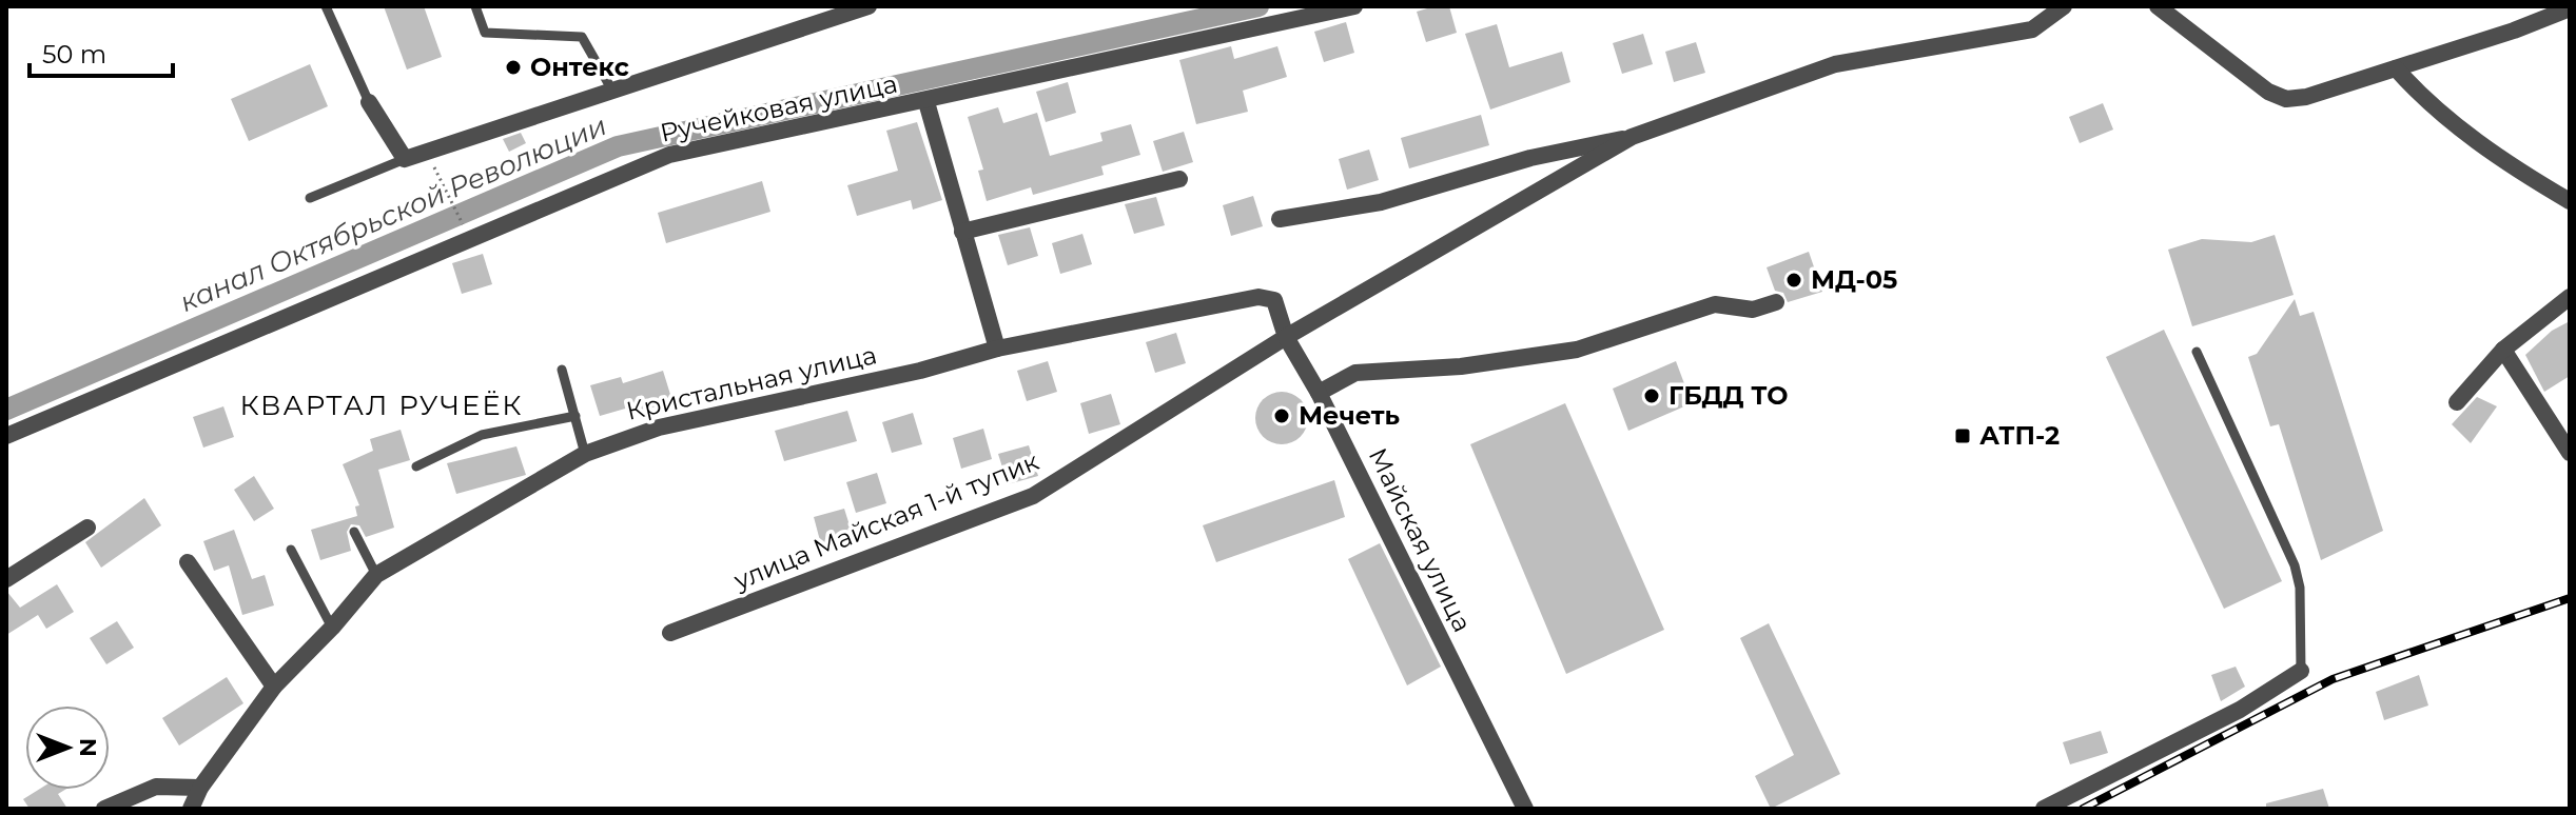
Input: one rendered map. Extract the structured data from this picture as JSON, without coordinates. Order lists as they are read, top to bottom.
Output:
{
  "streets": {
    "street": [
      "Ручейковая улица",
      "Кристальная улица",
      "улица Майская 1-й тупик",
      "Майская улица"
    ]
  },
  "crossings": [
    ["Кристальная улица", "улица Майская 1-й тупик"],
    ["Кристальная улица", "Майская улица"],
    ["улица Майская 1-й тупик", "Майская улица"]
  ],
  "districts": ["КВАРТАЛ РУЧЕЁК"],
  "water": ["канал Октябрьской Революции"],
  "places": {
    "other": [
      "Онтекс",
      "МД-05",
      "ГБДД ТО",
      "Мечеть"
    ],
    "transit": ["АТП-2"]
  },
  "scale_bar": "50 m",
  "north": "right"
}
